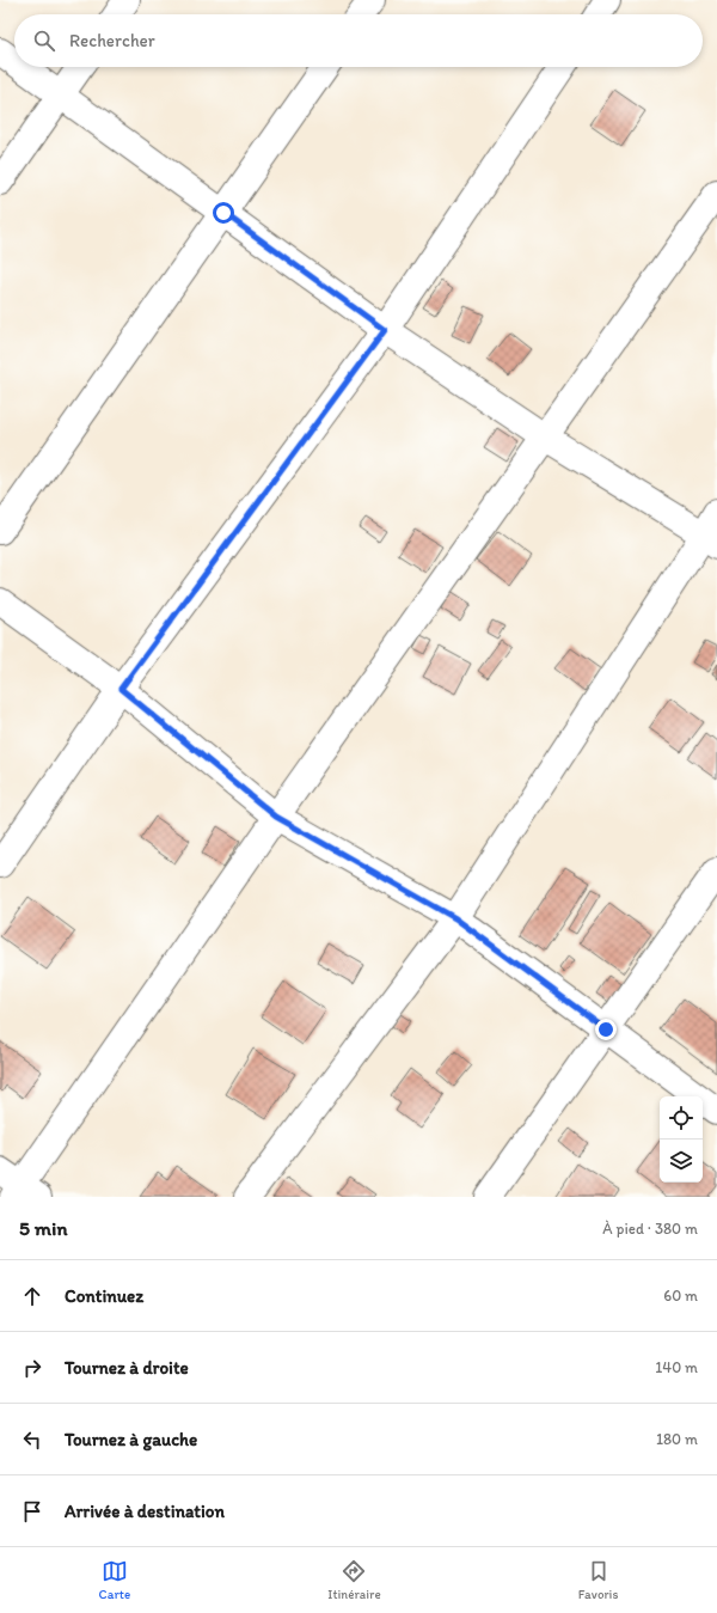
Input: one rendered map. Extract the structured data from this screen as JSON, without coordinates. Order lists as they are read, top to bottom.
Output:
{
  "page": {
    "search": "Rechercher",
    "heading": ["5 min", "À pied · 380 m"],
    "list": [
      ["Continuez", "60 m"],
      ["Tournez à droite", "140 m"],
      ["Tournez à gauche", "180 m"],
      "Arrivée à destination"
    ],
    "nav": ["Carte", "Itinéraire", "Favoris"]
  }
}
